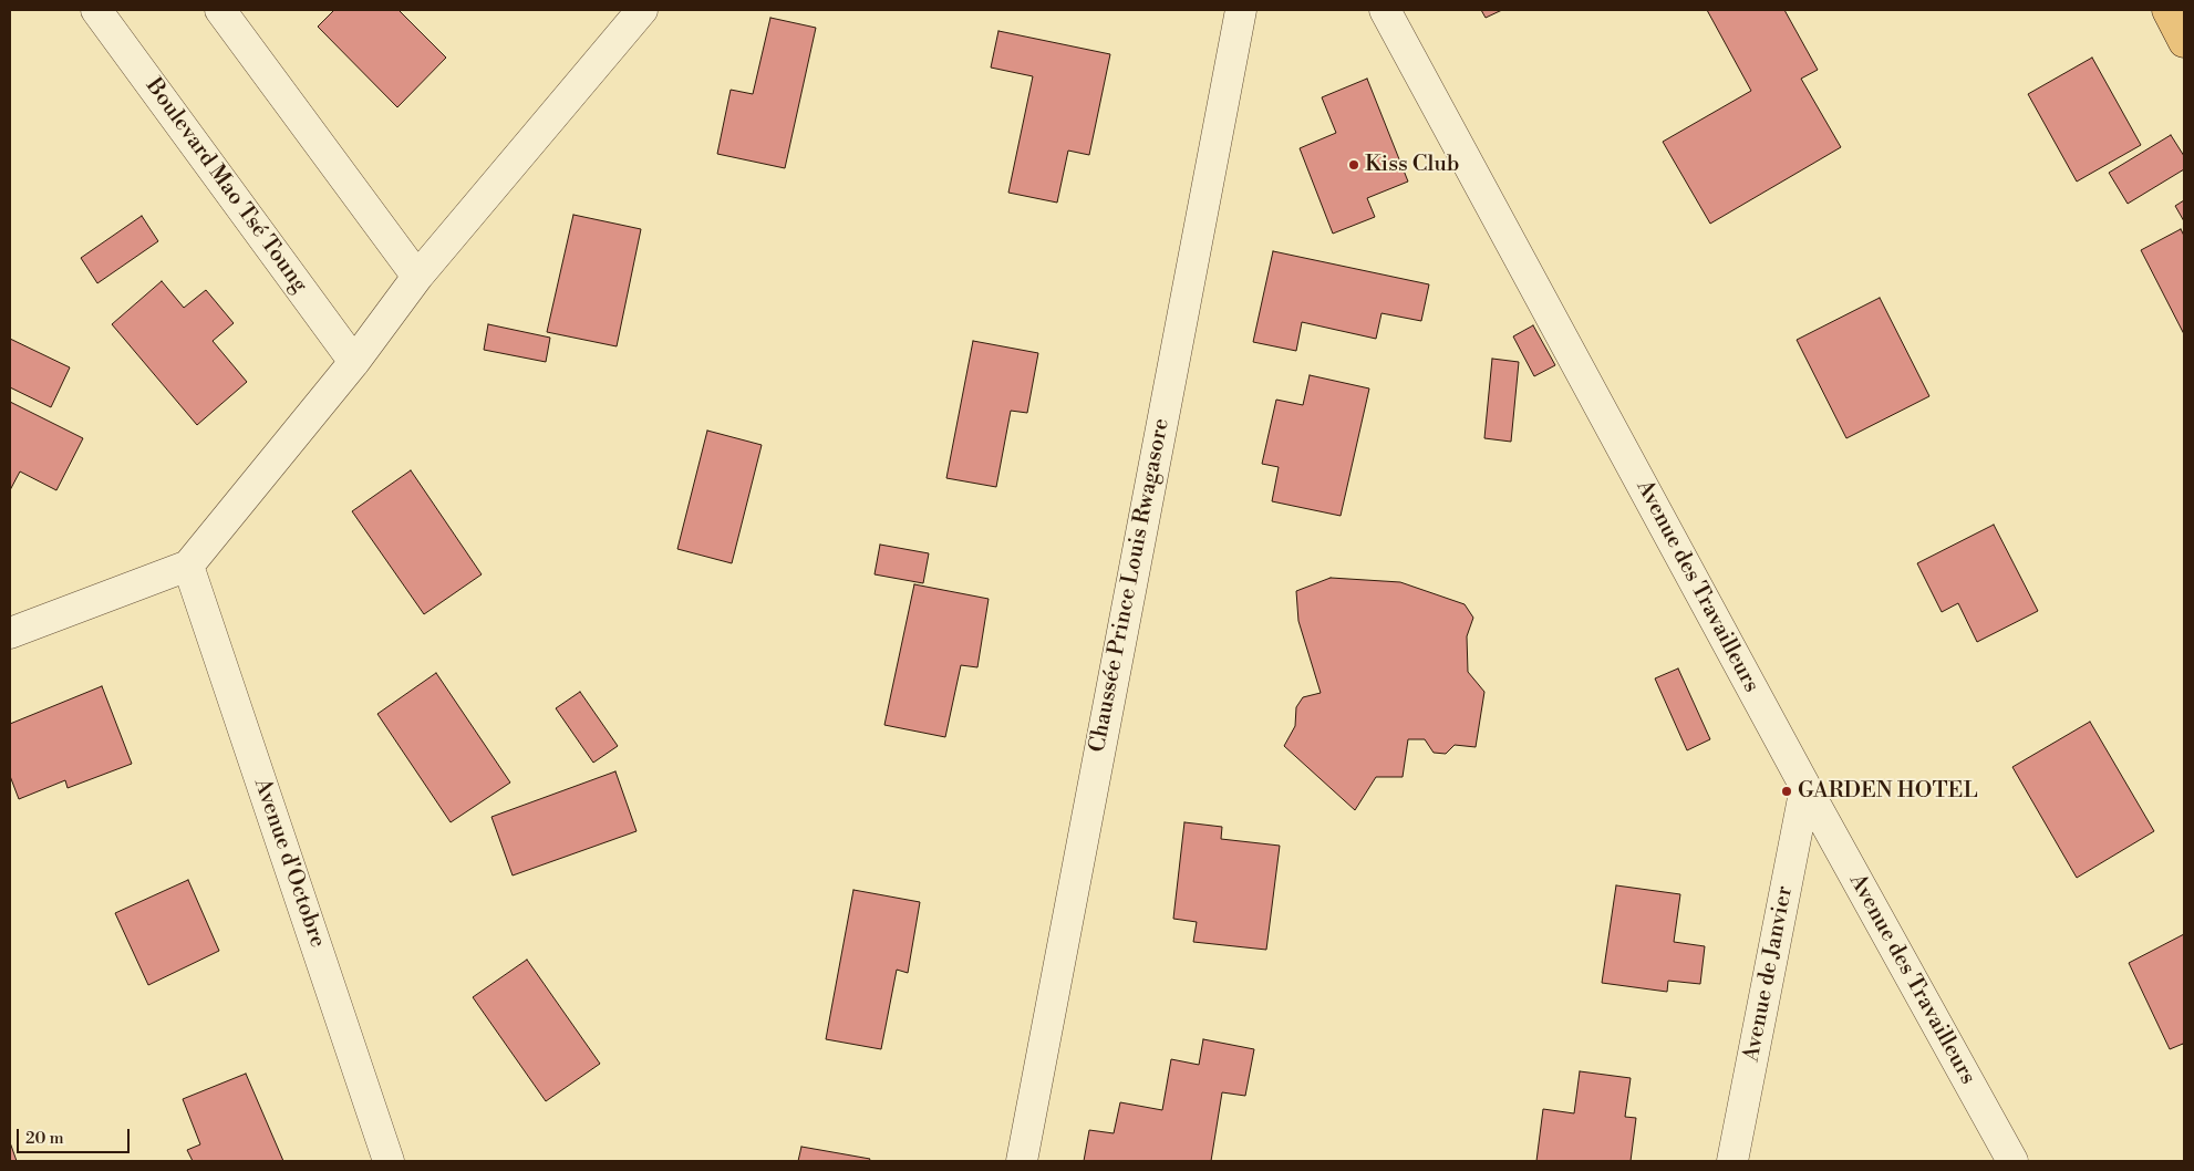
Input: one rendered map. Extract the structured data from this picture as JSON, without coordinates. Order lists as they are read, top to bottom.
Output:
{
  "streets": {
    "street": [
      "Boulevard Mao Tsé Toung",
      "Chaussée Prince Louis Rwagasore",
      "Avenue des Travailleurs",
      "Avenue d'Octobre",
      "Avenue de Janvier"
    ]
  },
  "crossings": [
    ["Avenue des Travailleurs", "Avenue de Janvier"]
  ],
  "places": ["Kiss Club", "GARDEN HOTEL"],
  "scale_bar": "20 m"
}
